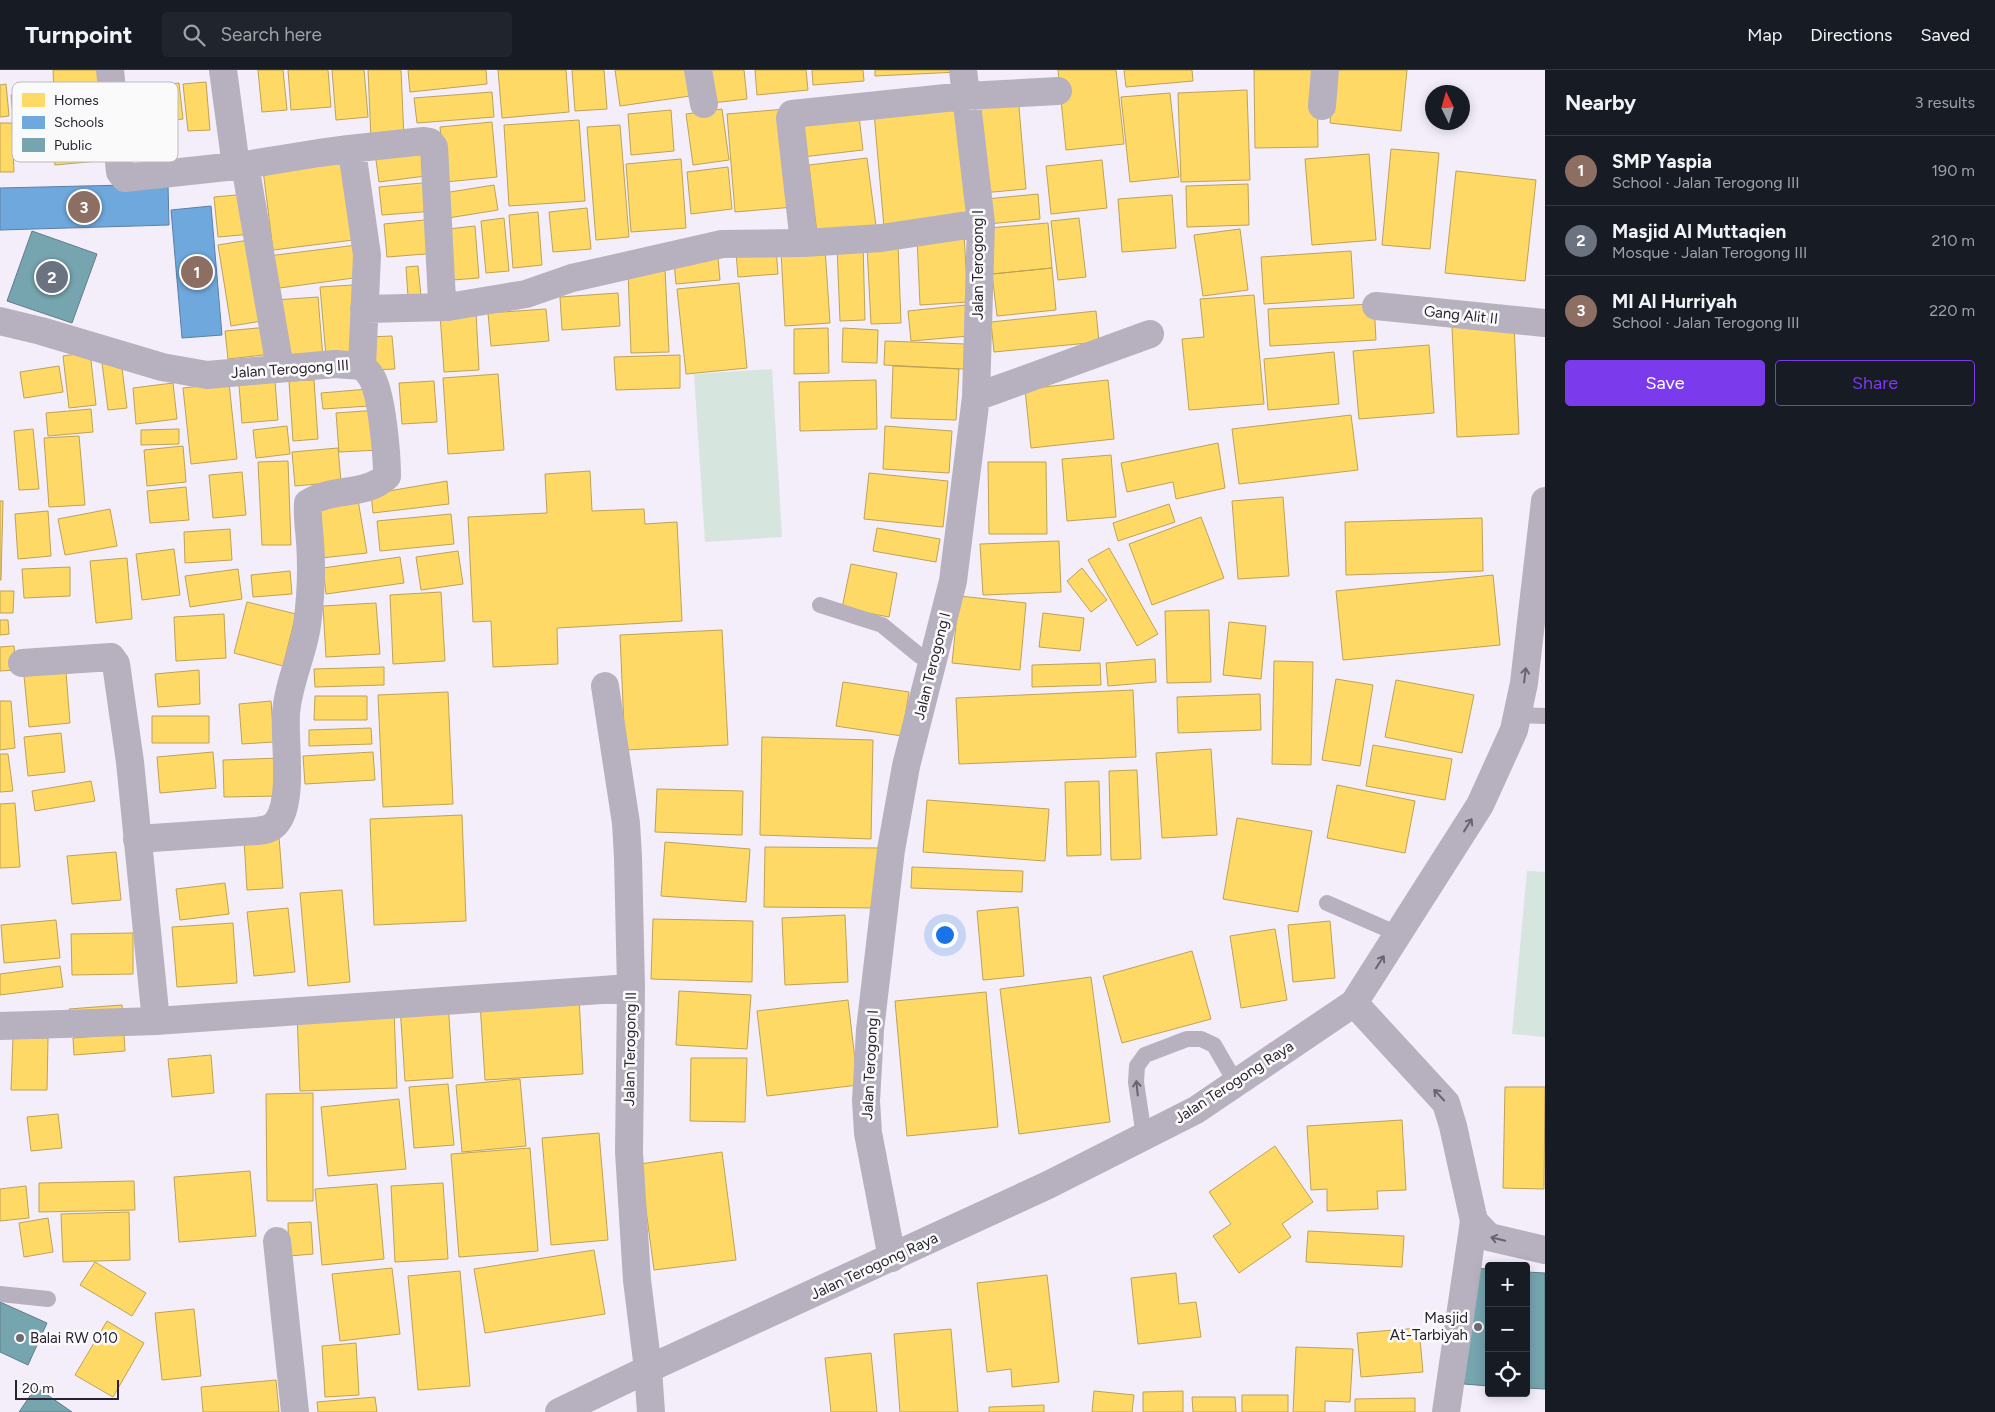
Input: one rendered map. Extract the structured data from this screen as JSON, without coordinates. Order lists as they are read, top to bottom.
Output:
{
  "streets": {
    "street": [
      "Jalan Terogong I",
      "Gang Alit II",
      "Jalan Terogong III",
      "Jalan Terogong II",
      "Jalan Terogong Raya"
    ]
  },
  "crossings": [
    ["Jalan Terogong I", "Jalan Terogong Raya"],
    ["Jalan Terogong II", "Jalan Terogong Raya"]
  ],
  "places": ["Masjid At-Tarbiyah", "Balai RW 010"],
  "legend": ["Homes", "Schools", "Public"],
  "scale_bar": "20 m",
  "north": "top",
  "page": {
    "header": "Turnpoint",
    "search": "Search here",
    "nav": ["Map", "Directions", "Saved"],
    "heading": ["Nearby", "3 results"],
    "list": [
      {
        "mark": "1",
        "name": "SMP Yaspia",
        "note": "School · Jalan Terogong III",
        "value": "190 m"
      },
      {
        "mark": "2",
        "name": "Masjid Al Muttaqien",
        "note": "Mosque · Jalan Terogong III",
        "value": "210 m"
      },
      {
        "mark": "3",
        "name": "MI Al Hurriyah",
        "note": "School · Jalan Terogong III",
        "value": "220 m"
      }
    ],
    "pins": ["3", "1", "2"],
    "buttons": ["Save", "Share"],
    "map_buttons": ["+", "−"],
    "scale": "20 m"
  }
}
